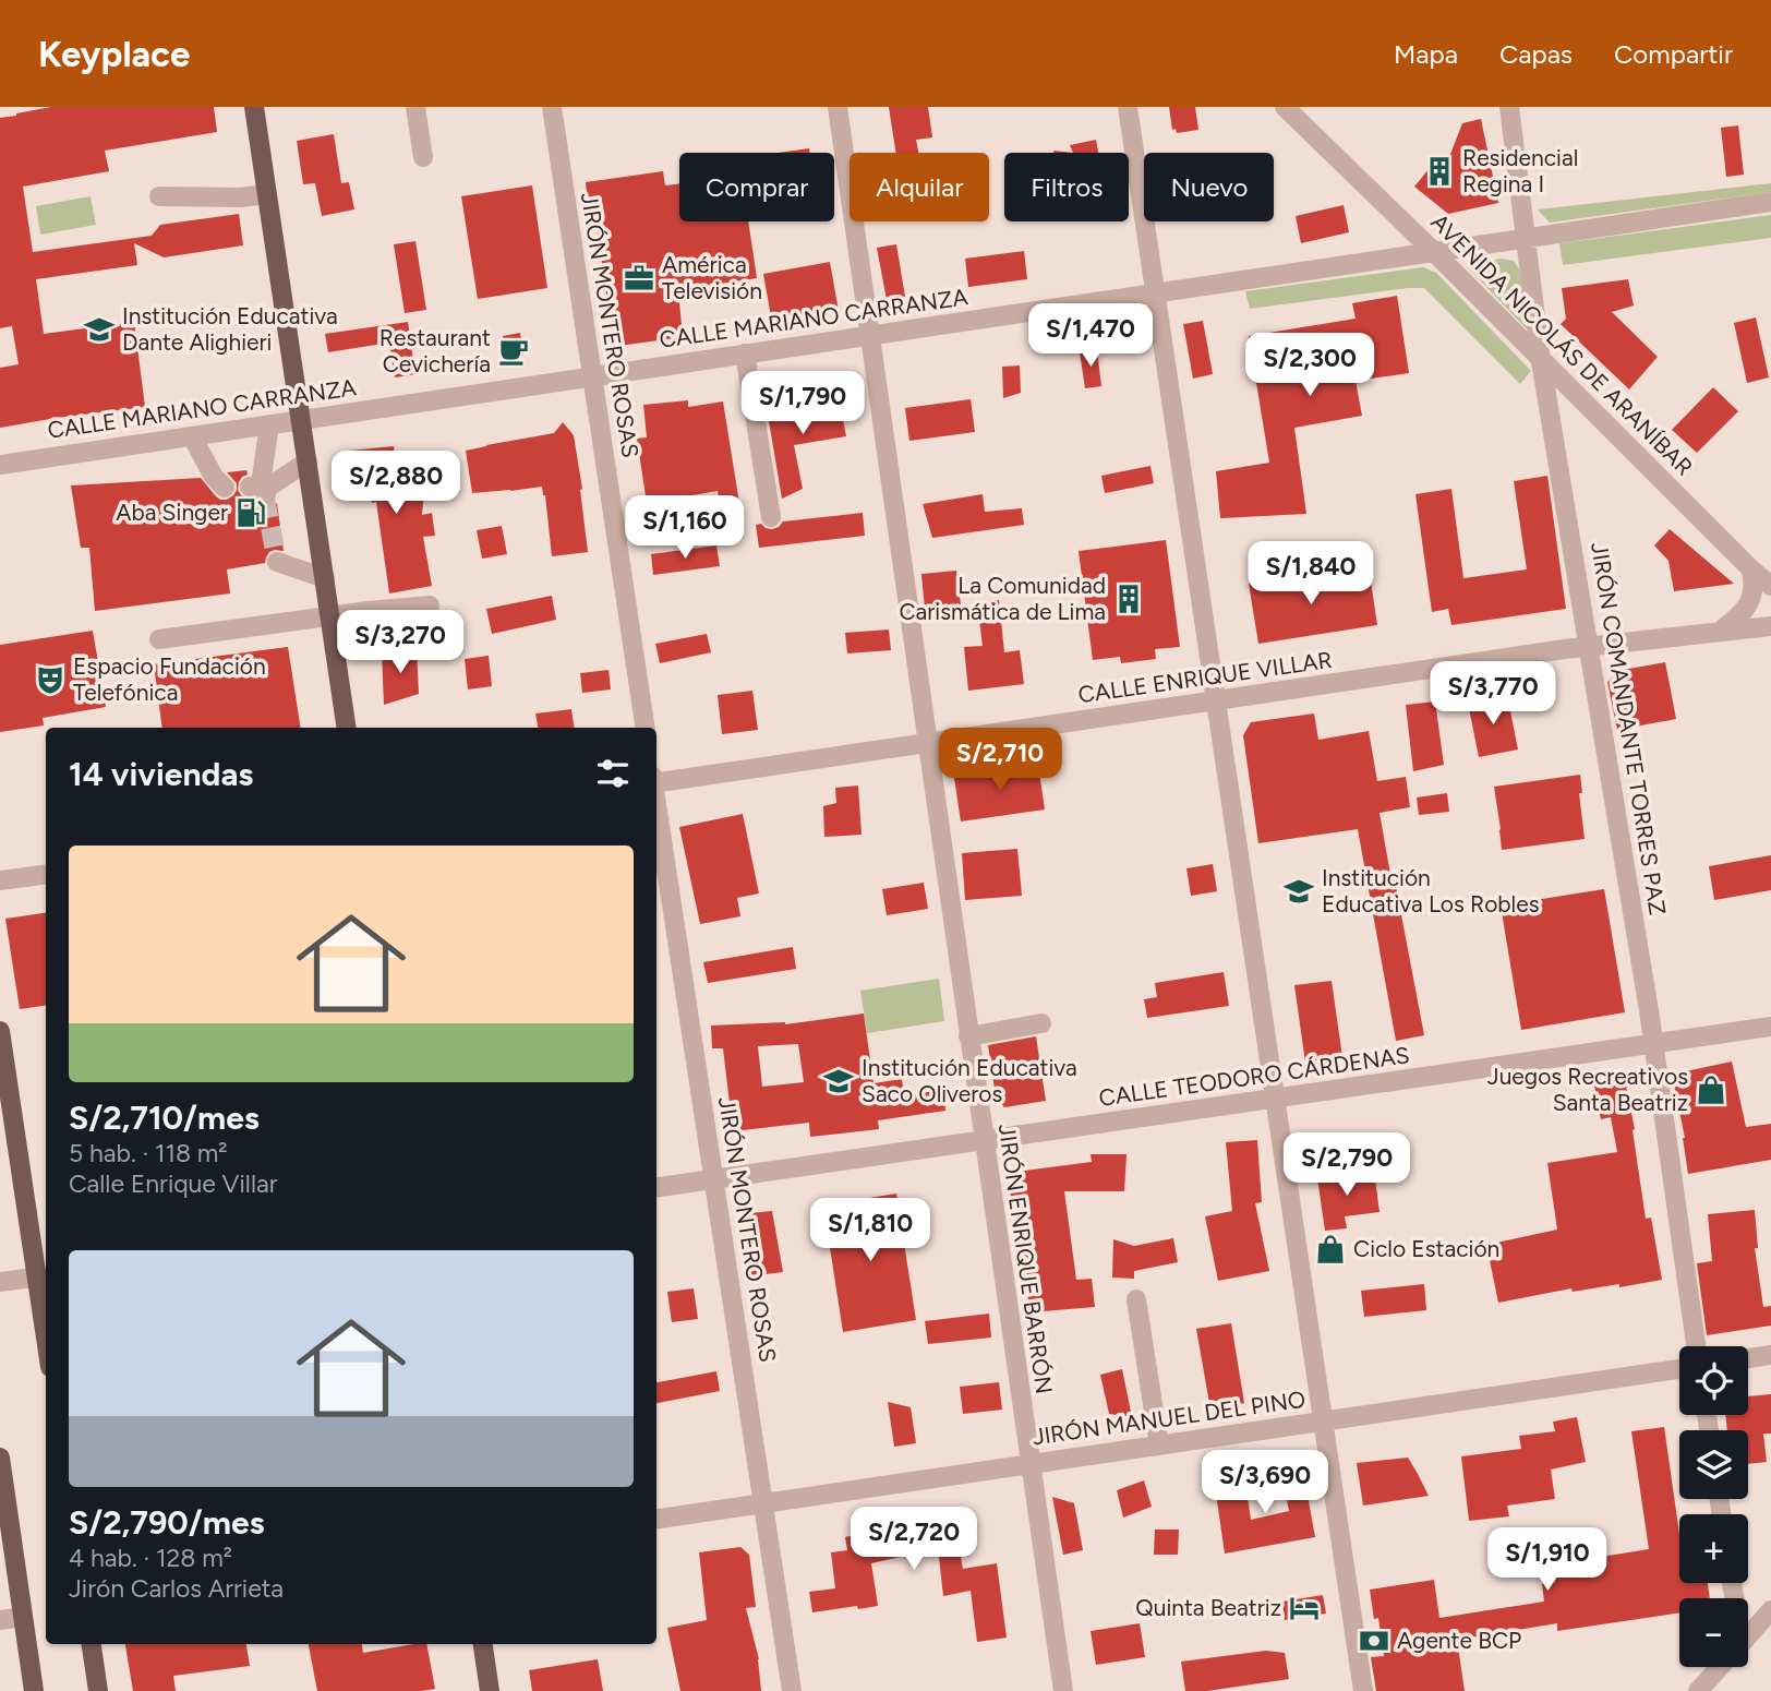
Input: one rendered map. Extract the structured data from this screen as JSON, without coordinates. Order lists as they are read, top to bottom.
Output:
{
  "streets": {
    "street": [
      "CALLE MARIANO CARRANZA",
      "JIRÓN MONTERO ROSAS",
      "AVENIDA NICOLÁS DE ARANÍBAR",
      "CALLE ENRIQUE VILLAR",
      "JIRÓN COMANDANTE TORRES PAZ",
      "CALLE TEODORO CÁRDENAS",
      "JIRÓN ENRIQUE BARRÓN",
      "JIRÓN MANUEL DEL PINO"
    ]
  },
  "crossings": [
    ["CALLE MARIANO CARRANZA", "JIRÓN MONTERO ROSAS"],
    ["CALLE MARIANO CARRANZA", "AVENIDA NICOLÁS DE ARANÍBAR"],
    ["CALLE MARIANO CARRANZA", "JIRÓN COMANDANTE TORRES PAZ"],
    ["CALLE MARIANO CARRANZA", "JIRÓN ENRIQUE BARRÓN"],
    ["JIRÓN MONTERO ROSAS", "CALLE TEODORO CÁRDENAS"],
    ["JIRÓN MONTERO ROSAS", "JIRÓN MANUEL DEL PINO"],
    ["AVENIDA NICOLÁS DE ARANÍBAR", "JIRÓN COMANDANTE TORRES PAZ"],
    ["CALLE ENRIQUE VILLAR", "JIRÓN COMANDANTE TORRES PAZ"],
    ["CALLE ENRIQUE VILLAR", "JIRÓN ENRIQUE BARRÓN"],
    ["JIRÓN COMANDANTE TORRES PAZ", "CALLE TEODORO CÁRDENAS"],
    ["CALLE TEODORO CÁRDENAS", "JIRÓN ENRIQUE BARRÓN"],
    ["JIRÓN ENRIQUE BARRÓN", "JIRÓN MANUEL DEL PINO"]
  ],
  "places": {
    "building": ["Residencial Regina I", "La Comunidad Carismática de Lima"],
    "office": ["América Televisión"],
    "school or university": ["Institución Educativa Dante Alighieri", "Institución Educativa Los Robles", "Institución Educativa Saco Oliveros"],
    "cafe": ["Restaurant Cevichería"],
    "fuel station": ["Aba Singer"],
    "theatre": ["Espacio Fundación Telefónica"],
    "shop": ["Juegos Recreativos Santa Beatriz", "Ciclo Estación"],
    "hotel": ["Quinta Beatriz"],
    "bank": ["Agente BCP"]
  },
  "page": {
    "header": "Keyplace",
    "nav": ["Mapa", "Capas", "Compartir"],
    "chip": [
      "Comprar",
      "Alquilar",
      "Filtros",
      "Nuevo"
    ],
    "price": [
      "S/1,470",
      "S/2,300",
      "S/1,790",
      "S/2,880",
      "S/1,160",
      "S/1,840",
      "S/3,270",
      "S/3,770",
      "S/2,710",
      "S/2,790",
      "S/1,810",
      "S/3,690",
      "S/2,720",
      "S/1,910"
    ],
    "heading": "14 viviendas",
    "list": [
      {
        "name": "S/2,710/mes",
        "note": "5 hab. · 118 m² · Calle Enrique Villar"
      },
      {
        "name": "S/2,790/mes",
        "note": "4 hab. · 128 m² · Jirón Carlos Arrieta"
      }
    ],
    "map_buttons": ["+", "−"]
  }
}
